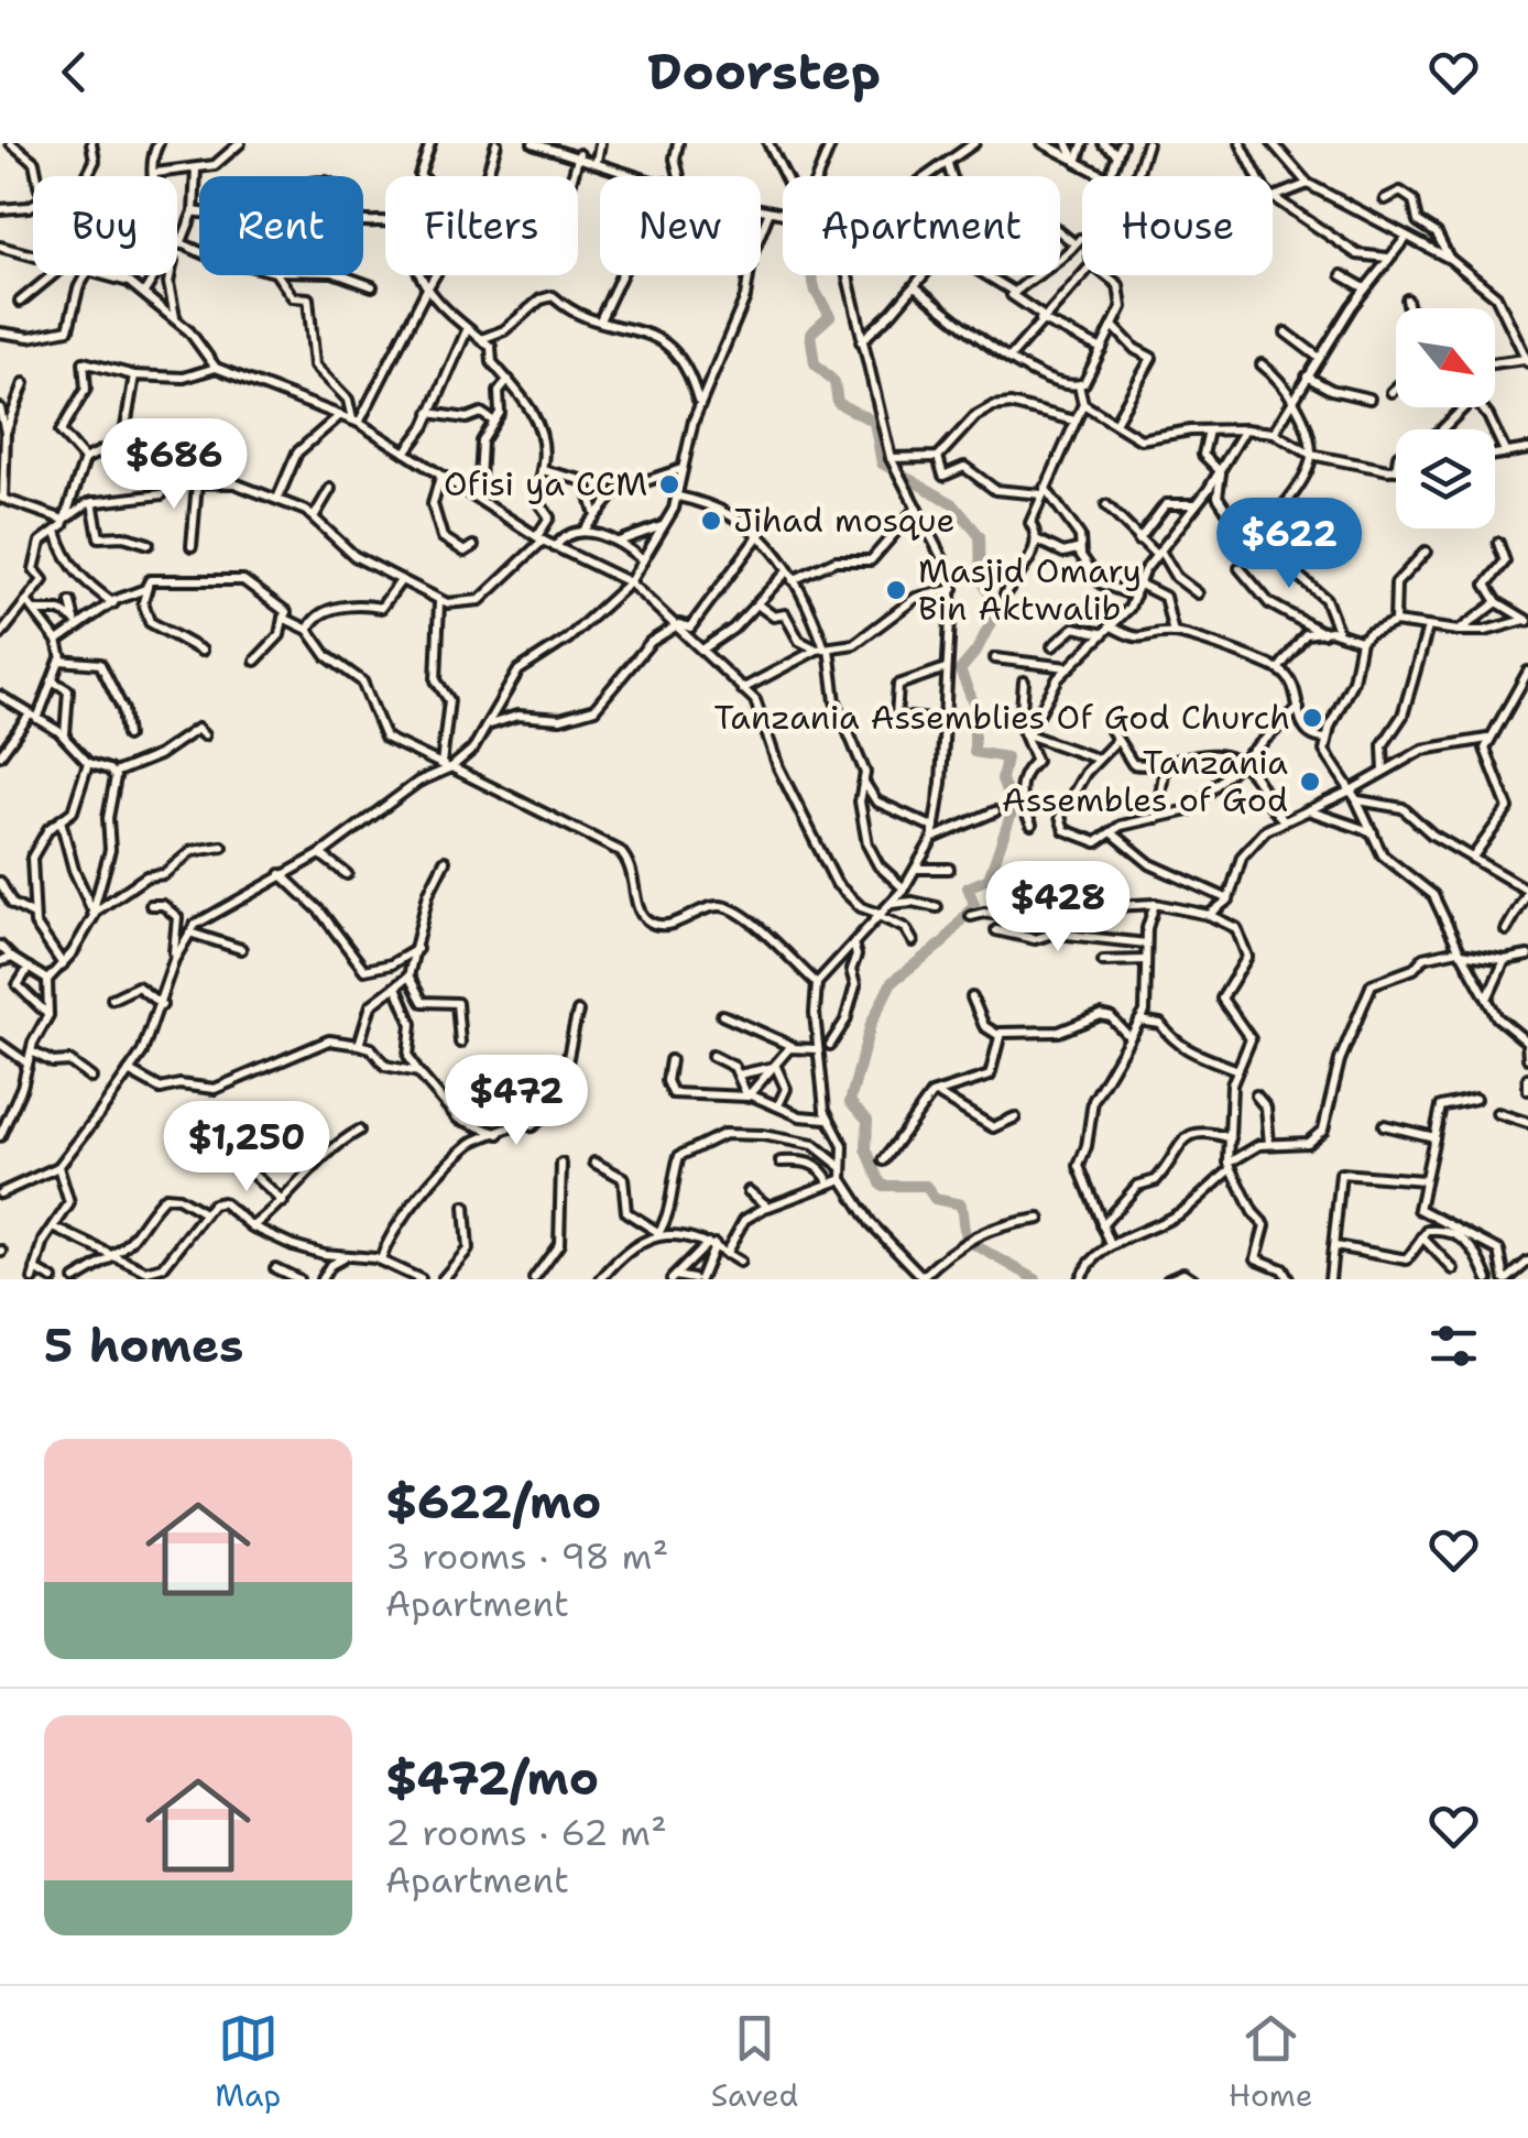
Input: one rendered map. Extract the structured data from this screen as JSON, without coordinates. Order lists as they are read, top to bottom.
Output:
{
  "places": [
    "Ofisi ya CCM",
    "Jihad mosque",
    "Masjid Omary Bin Aktwalib",
    "Tanzania Assemblies Of God Church",
    "Tanzania Assembles of God"
  ],
  "north": "bottom right",
  "page": {
    "header": "Doorstep",
    "chip": [
      "Buy",
      "Rent",
      "Filters",
      "New",
      "Apartment",
      "House"
    ],
    "price": [
      "$686",
      "$622",
      "$428",
      "$472",
      "$1,250"
    ],
    "heading": "5 homes",
    "list": [
      {
        "name": "$622/mo",
        "note": "3 rooms · 98 m² · Apartment"
      },
      {
        "name": "$472/mo",
        "note": "2 rooms · 62 m² · Apartment"
      }
    ],
    "tabs": ["Map", "Saved", "Home"]
  }
}
